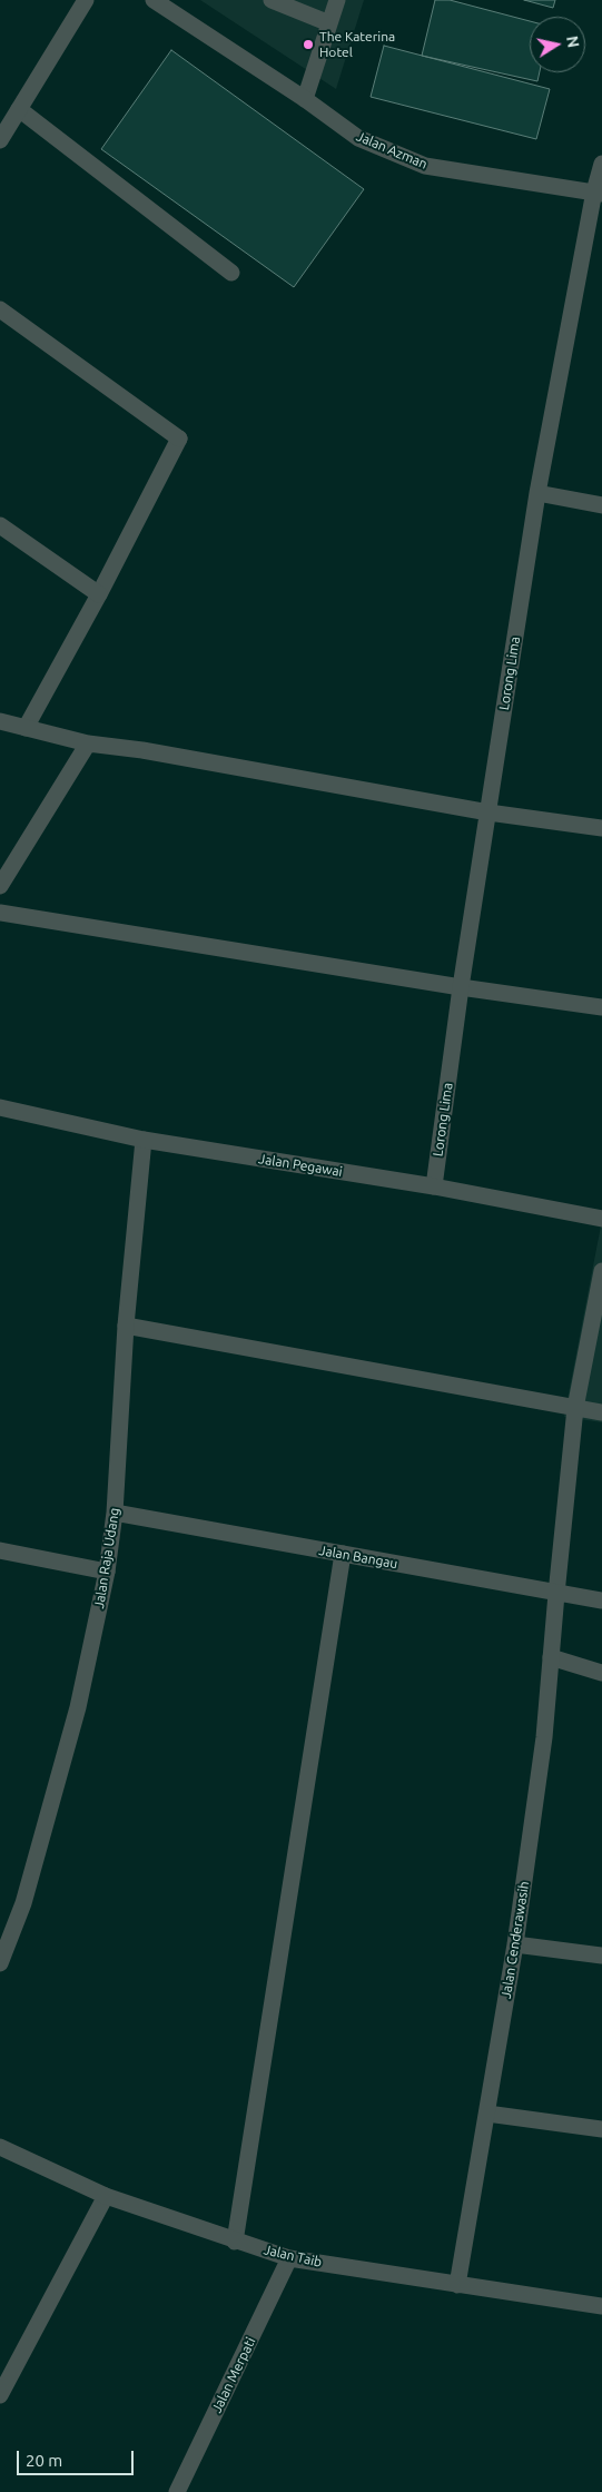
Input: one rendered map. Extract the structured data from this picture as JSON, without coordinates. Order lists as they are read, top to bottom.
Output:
{
  "streets": {
    "street": [
      "Jalan Azman",
      "Lorong Lima",
      "Jalan Pegawai",
      "Jalan Bangau",
      "Jalan Raja Udang",
      "Jalan Cenderawasih",
      "Jalan Taib",
      "Jalan Merpati"
    ]
  },
  "crossings": [
    ["Jalan Azman", "Lorong Lima"],
    ["Lorong Lima", "Jalan Pegawai"],
    ["Jalan Pegawai", "Jalan Raja Udang"],
    ["Jalan Bangau", "Jalan Raja Udang"],
    ["Jalan Bangau", "Jalan Cenderawasih"],
    ["Jalan Cenderawasih", "Jalan Taib"],
    ["Jalan Taib", "Jalan Merpati"]
  ],
  "places": ["The Katerina Hotel"],
  "scale_bar": "20 m",
  "north": "right"
}
